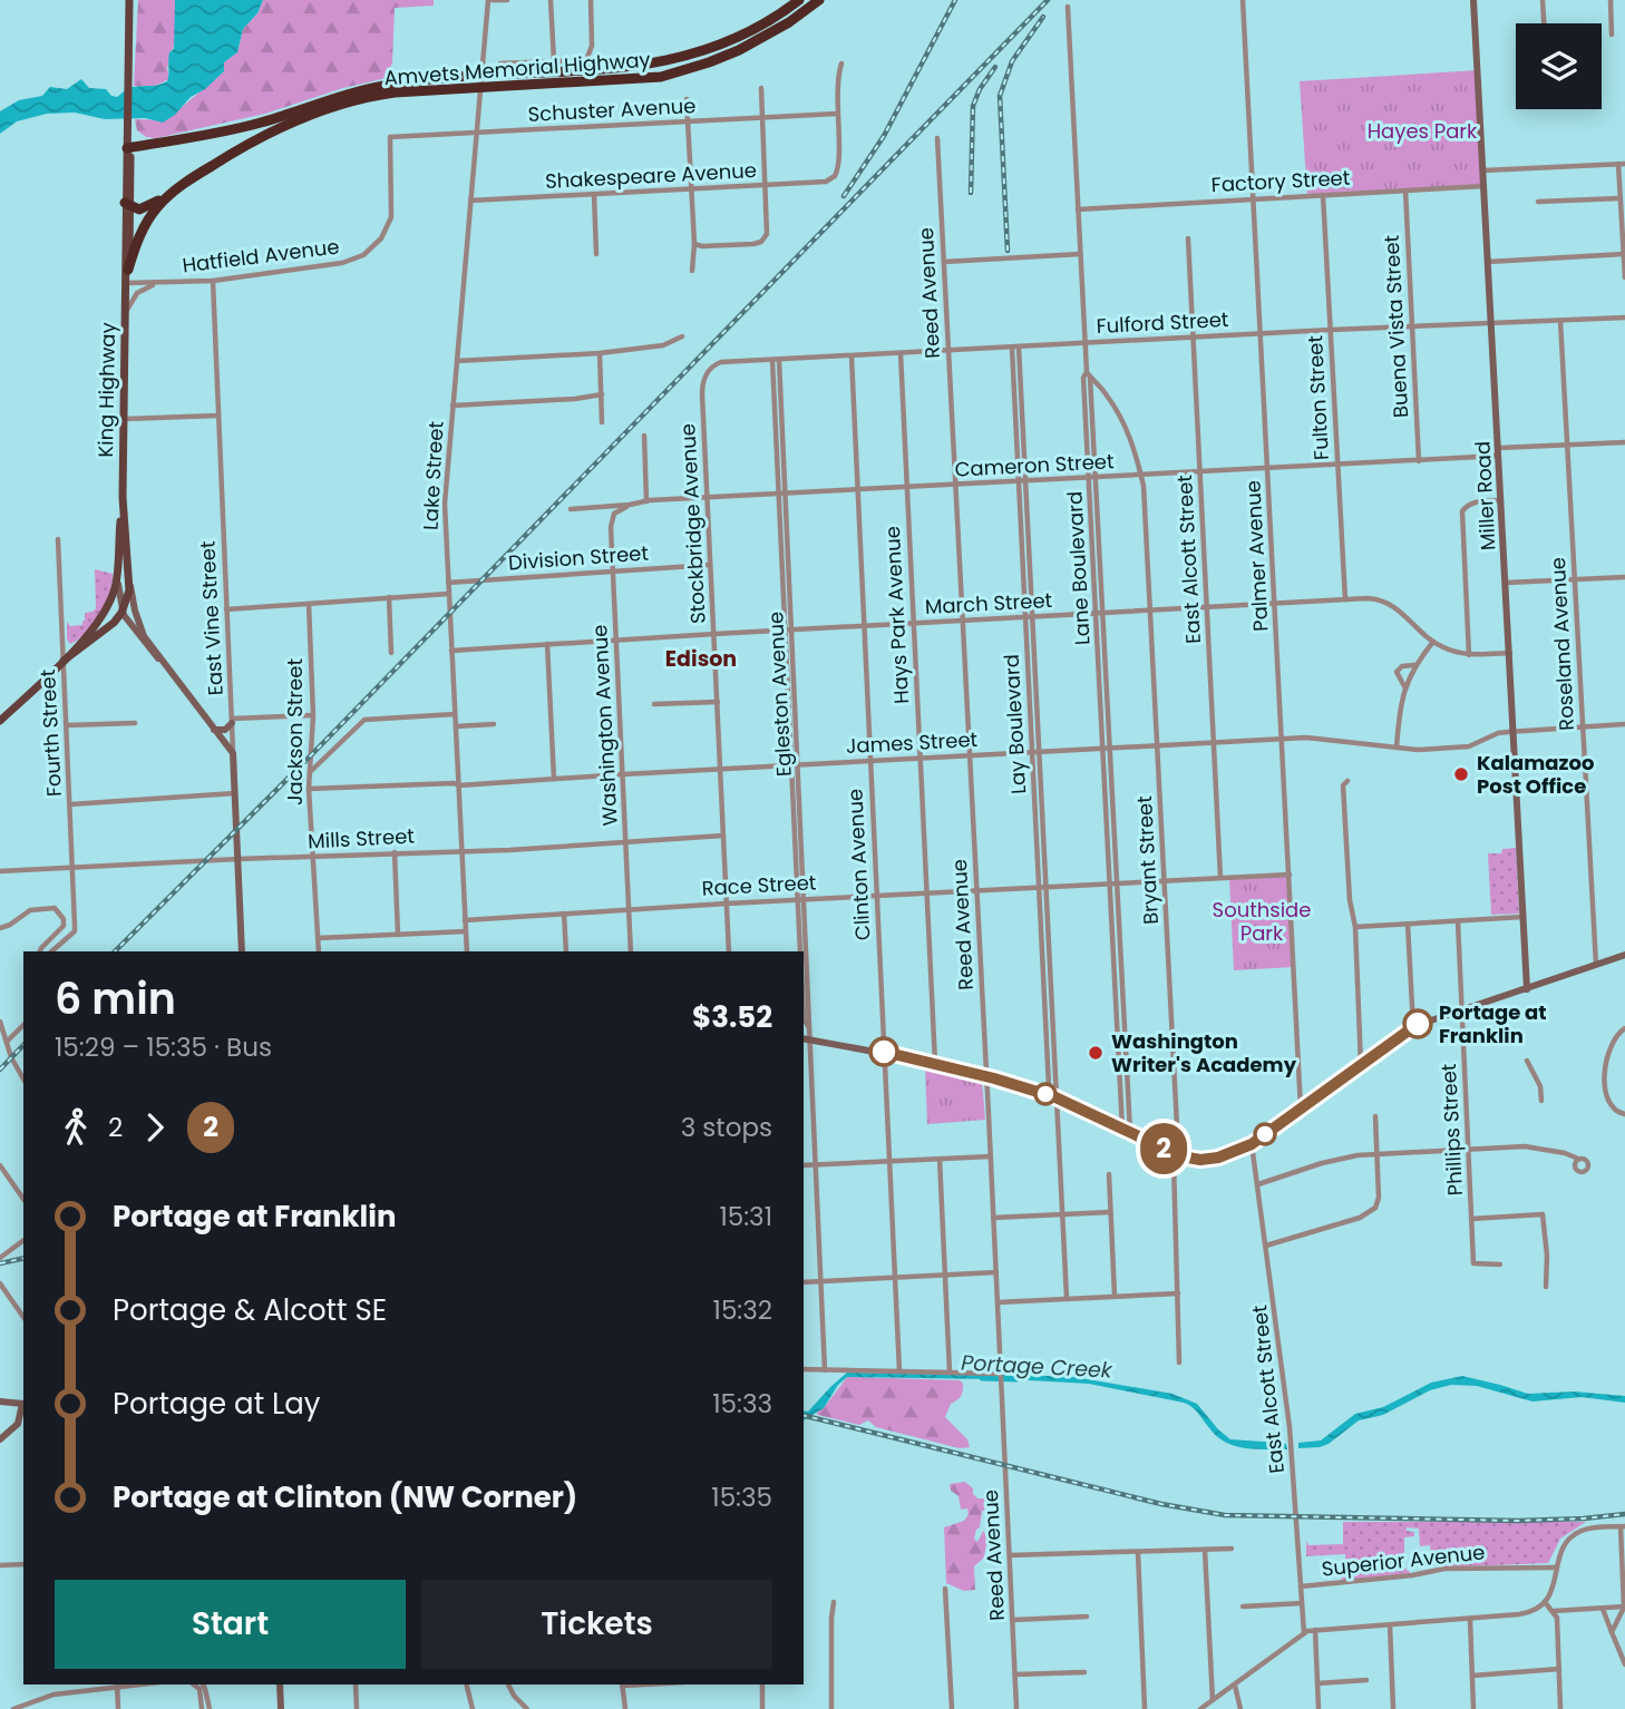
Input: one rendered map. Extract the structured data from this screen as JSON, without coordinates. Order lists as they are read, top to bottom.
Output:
{
  "streets": {
    "highway": ["Amvets Memorial Highway"],
    "main road": ["King Highway"],
    "street": [
      "Schuster Avenue",
      "Shakespeare Avenue",
      "Factory Street",
      "Hatfield Avenue",
      "Reed Avenue",
      "Fulford Street",
      "Buena Vista Street",
      "Fulton Street",
      "Cameron Street",
      "Lake Street",
      "Miller Road",
      "Stockbridge Avenue",
      "Palmer Avenue",
      "Division Street",
      "East Alcott Street",
      "Lane Boulevard",
      "March Street",
      "Hays Park Avenue",
      "East Vine Street",
      "Roseland Avenue",
      "Egleston Avenue",
      "Lay Boulevard",
      "Washington Avenue",
      "Jackson Street",
      "Fourth Street",
      "James Street",
      "Mills Street",
      "Bryant Street",
      "Clinton Avenue",
      "Race Street",
      "Phillips Street",
      "Superior Avenue"
    ]
  },
  "crossings": [
    ["Amvets Memorial Highway", "King Highway"],
    ["Amvets Memorial Highway", "Lake Street"],
    ["Schuster Avenue", "Shakespeare Avenue"],
    ["Schuster Avenue", "Hatfield Avenue"],
    ["Schuster Avenue", "Lake Street"],
    ["Shakespeare Avenue", "Lake Street"],
    ["Factory Street", "Buena Vista Street"],
    ["Factory Street", "Fulton Street"],
    ["Factory Street", "Miller Road"],
    ["Factory Street", "Palmer Avenue"],
    ["Factory Street", "Lane Boulevard"],
    ["Hatfield Avenue", "King Highway"],
    ["Hatfield Avenue", "East Vine Street"],
    ["Reed Avenue", "Fulford Street"],
    ["Reed Avenue", "Cameron Street"],
    ["Reed Avenue", "March Street"],
    ["Reed Avenue", "James Street"],
    ["Reed Avenue", "Race Street"],
    ["Fulford Street", "Buena Vista Street"],
    ["Fulford Street", "Fulton Street"],
    ["Fulford Street", "Miller Road"],
    ["Fulford Street", "Stockbridge Avenue"],
    ["Fulford Street", "Palmer Avenue"],
    ["Fulford Street", "East Alcott Street"],
    ["Fulford Street", "Lane Boulevard"],
    ["Fulford Street", "Hays Park Avenue"],
    ["Fulford Street", "Roseland Avenue"],
    ["Fulford Street", "Egleston Avenue"],
    ["Fulford Street", "Lay Boulevard"],
    ["Fulford Street", "Clinton Avenue"],
    ["Buena Vista Street", "Cameron Street"],
    ["King Highway", "Fourth Street"],
    ["Fulton Street", "Cameron Street"],
    ["Fulton Street", "March Street"],
    ["Cameron Street", "Miller Road"],
    ["Cameron Street", "Stockbridge Avenue"],
    ["Cameron Street", "Palmer Avenue"],
    ["Cameron Street", "East Alcott Street"],
    ["Cameron Street", "Lane Boulevard"],
    ["Cameron Street", "Hays Park Avenue"],
    ["Cameron Street", "Roseland Avenue"],
    ["Cameron Street", "Egleston Avenue"],
    ["Cameron Street", "Lay Boulevard"],
    ["Cameron Street", "Washington Avenue"],
    ["Cameron Street", "Bryant Street"],
    ["Cameron Street", "Clinton Avenue"],
    ["Lake Street", "Division Street"],
    ["Lake Street", "March Street"],
    ["Lake Street", "James Street"],
    ["Lake Street", "Mills Street"],
    ["Lake Street", "Race Street"],
    ["Miller Road", "March Street"],
    ["Miller Road", "James Street"],
    ["Stockbridge Avenue", "Division Street"],
    ["Stockbridge Avenue", "March Street"],
    ["Stockbridge Avenue", "James Street"],
    ["Stockbridge Avenue", "Mills Street"],
    ["Stockbridge Avenue", "Race Street"],
    ["Palmer Avenue", "March Street"],
    ["Palmer Avenue", "James Street"],
    ["Palmer Avenue", "Race Street"],
    ["Division Street", "Washington Avenue"],
    ["East Alcott Street", "March Street"],
    ["East Alcott Street", "James Street"],
    ["East Alcott Street", "Race Street"],
    ["East Alcott Street", "Superior Avenue"],
    ["Lane Boulevard", "March Street"],
    ["Lane Boulevard", "James Street"],
    ["Lane Boulevard", "Bryant Street"],
    ["Lane Boulevard", "Race Street"],
    ["March Street", "Hays Park Avenue"],
    ["March Street", "Egleston Avenue"],
    ["March Street", "Lay Boulevard"],
    ["March Street", "Washington Avenue"],
    ["March Street", "Bryant Street"],
    ["March Street", "Clinton Avenue"],
    ["Hays Park Avenue", "James Street"],
    ["Hays Park Avenue", "Race Street"],
    ["East Vine Street", "Mills Street"],
    ["Roseland Avenue", "James Street"],
    ["Egleston Avenue", "James Street"],
    ["Egleston Avenue", "Race Street"],
    ["Lay Boulevard", "James Street"],
    ["Lay Boulevard", "Race Street"],
    ["Washington Avenue", "James Street"],
    ["Washington Avenue", "Mills Street"],
    ["Washington Avenue", "Race Street"],
    ["Jackson Street", "James Street"],
    ["Jackson Street", "Mills Street"],
    ["Fourth Street", "Mills Street"],
    ["James Street", "Bryant Street"],
    ["James Street", "Clinton Avenue"],
    ["Bryant Street", "Race Street"],
    ["Clinton Avenue", "Race Street"]
  ],
  "districts": ["Edison"],
  "water": ["Portage Creek"],
  "parks": ["Hayes Park", "Southside Park"],
  "places": ["Kalamazoo Post Office", "Portage at Franklin", "Washington Writer's Academy"],
  "lines": ["bus line 2"],
  "page": {
    "on_map": "2",
    "heading": ["6 min", "15:29 – 15:35 · Bus", "$3.52"],
    "legs": ["2", "2", "3 stops"],
    "list": [
      {
        "name": "Portage at Franklin",
        "value": "15:31"
      },
      {
        "name": "Portage & Alcott SE",
        "value": "15:32"
      },
      {
        "name": "Portage at Lay",
        "value": "15:33"
      },
      {
        "name": "Portage at Clinton (NW Corner)",
        "value": "15:35"
      }
    ],
    "buttons": ["Start", "Tickets"]
  }
}
